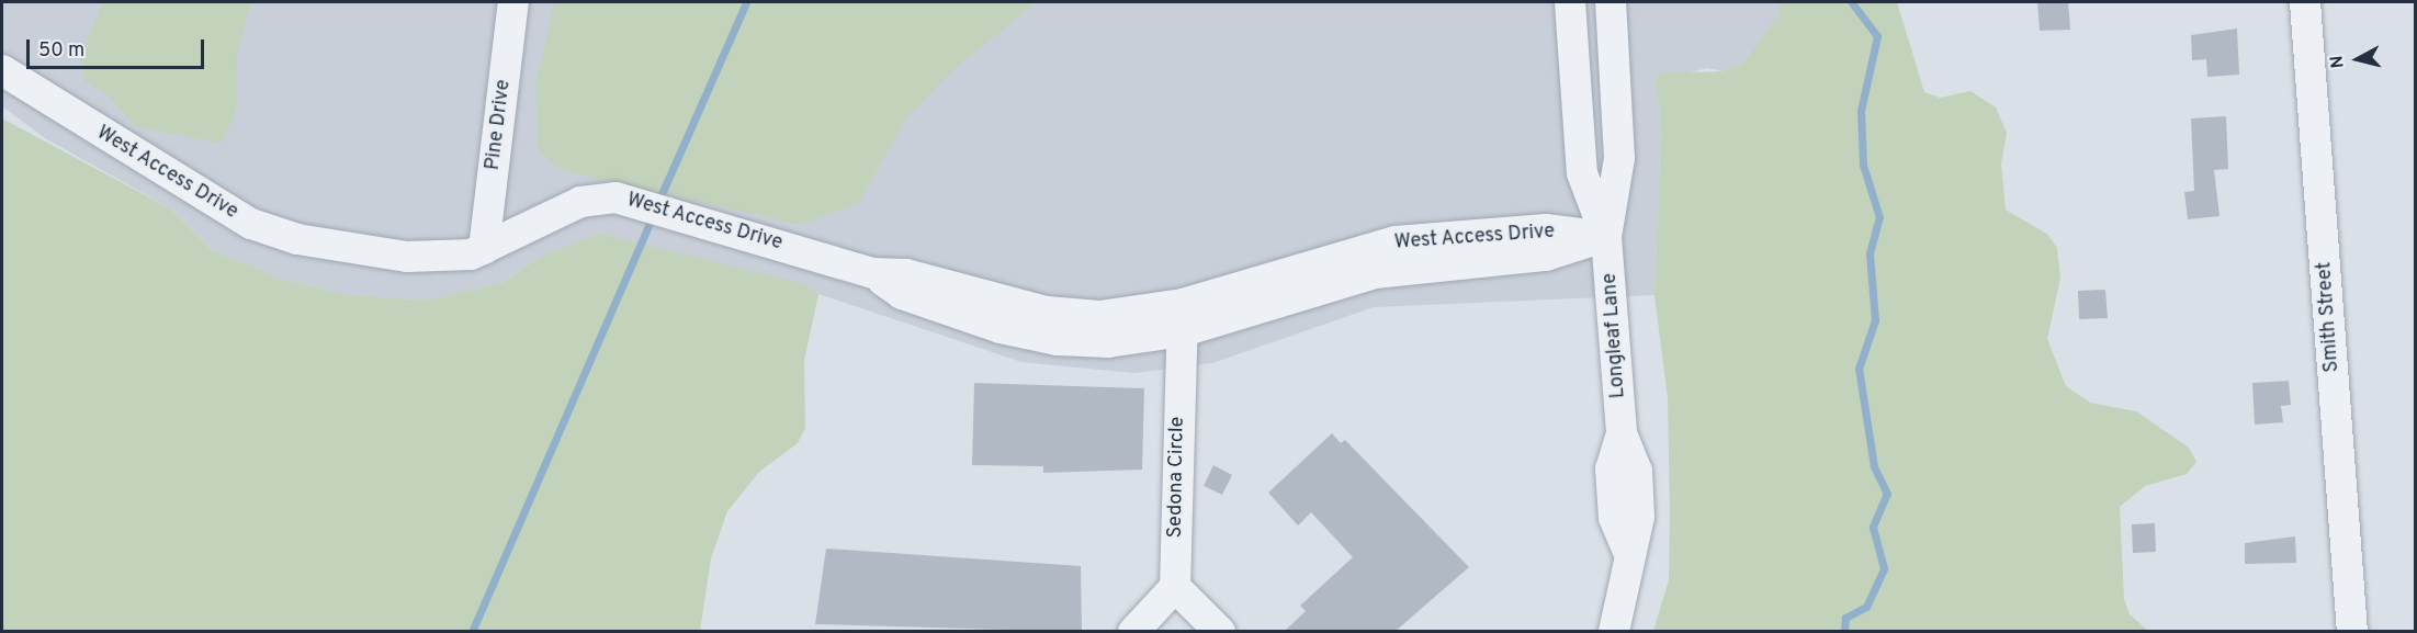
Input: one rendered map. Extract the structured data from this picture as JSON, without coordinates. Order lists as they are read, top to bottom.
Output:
{
  "streets": {
    "street": [
      "Pine Drive",
      "West Access Drive",
      "Smith Street",
      "Longleaf Lane",
      "Sedona Circle"
    ]
  },
  "crossings": [
    ["Pine Drive", "West Access Drive"],
    ["West Access Drive", "Longleaf Lane"],
    ["West Access Drive", "Sedona Circle"]
  ],
  "scale_bar": "50 m",
  "north": "left"
}
